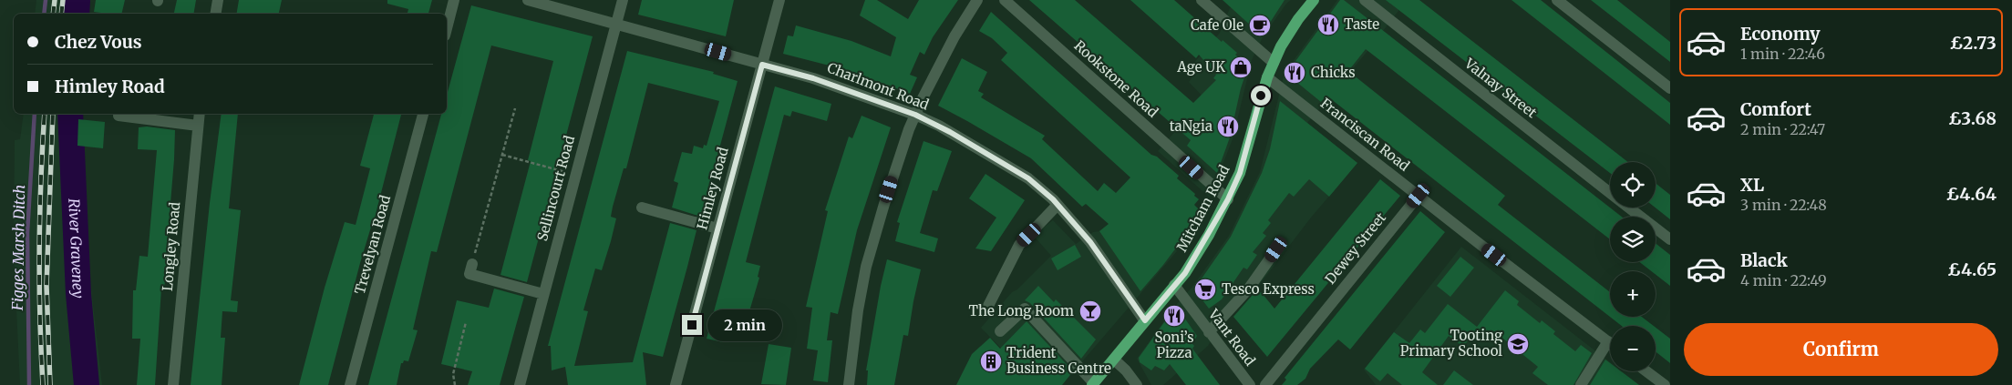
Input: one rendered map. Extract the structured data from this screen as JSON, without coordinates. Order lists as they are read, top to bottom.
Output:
{
  "streets": {
    "main road": ["Mitcham Road"],
    "street": [
      "Rookstone Road",
      "Charlmont Road",
      "Valnay Street",
      "Franciscan Road",
      "Sellincourt Road",
      "Himley Road",
      "Trevelyan Road",
      "Longley Road",
      "Dewey Street",
      "Vant Road"
    ]
  },
  "crossings": [
    ["Rookstone Road", "Mitcham Road"],
    ["Charlmont Road", "Sellincourt Road"],
    ["Charlmont Road", "Himley Road"],
    ["Charlmont Road", "Mitcham Road"],
    ["Franciscan Road", "Mitcham Road"],
    ["Franciscan Road", "Dewey Street"],
    ["Mitcham Road", "Vant Road"]
  ],
  "water": ["Figges Marsh Ditch", "River Graveney"],
  "places": {
    "restaurant": [
      "Taste",
      "Chicks",
      "taNgia",
      "Soni’s Pizza"
    ],
    "cafe": ["Cafe Ole"],
    "shop": ["Age UK"],
    "supermarket": ["Tesco Express"],
    "bar": ["The Long Room"],
    "school or university": ["Tooting Primary School"],
    "building": ["Trident Business Centre"]
  },
  "page": {
    "list": [
      {
        "name": "Economy",
        "note": "1 min · 22:46",
        "value": "£2.73"
      },
      {
        "name": "Comfort",
        "note": "2 min · 22:47",
        "value": "£3.68"
      },
      {
        "name": "XL",
        "note": "3 min · 22:48",
        "value": "£4.64"
      },
      {
        "name": "Black",
        "note": "4 min · 22:49",
        "value": "£4.65"
      }
    ],
    "banner": ["Chez Vous", "Himley Road"],
    "map_buttons": ["+", "−"],
    "bubble": "2 min",
    "buttons": "Confirm"
  }
}
